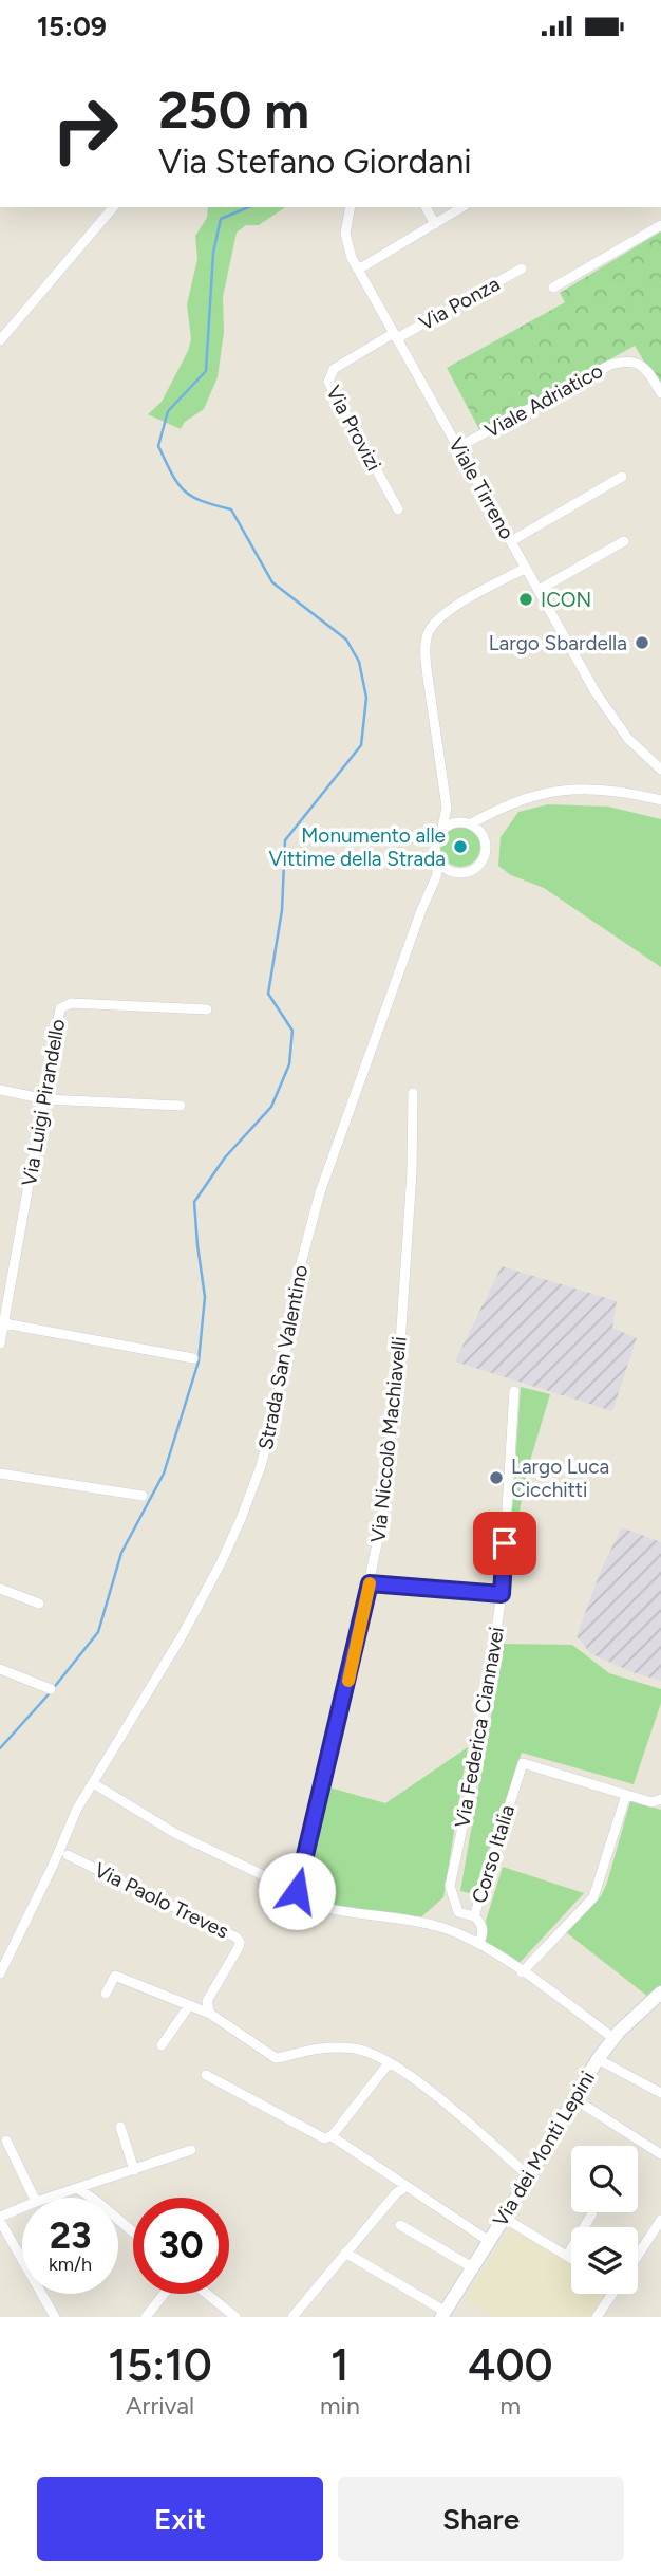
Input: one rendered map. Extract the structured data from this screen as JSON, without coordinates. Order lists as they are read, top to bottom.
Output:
{
  "streets": {
    "street": [
      "Via Ponza",
      "Viale Adriatico",
      "Via Provizi",
      "Viale Tirreno",
      "Via Luigi Pirandello",
      "Strada San Valentino",
      "Via Niccolò Machiavelli",
      "Via Federica Ciannavei",
      "Corso Italia",
      "Via Paolo Treves",
      "Via dei Monti Lepini"
    ]
  },
  "crossings": [
    ["Via Ponza", "Via Provizi"],
    ["Via Ponza", "Viale Tirreno"],
    ["Viale Adriatico", "Viale Tirreno"],
    ["Via Provizi", "Viale Tirreno"],
    ["Via Federica Ciannavei", "Corso Italia"]
  ],
  "places": [
    "ICON",
    "Largo Sbardella",
    "Monumento alle Vittime della Strada",
    "Largo Luca Cicchitti"
  ],
  "page": {
    "status": "15:09",
    "turn": ["250 m", "Via Stefano Giordani"],
    "speed": "23 km/h",
    "limit": "30",
    "eta": [
      "15:10",
      "Arrival",
      "1",
      "min",
      "400",
      "m"
    ],
    "buttons": ["Exit", "Share"]
  }
}
